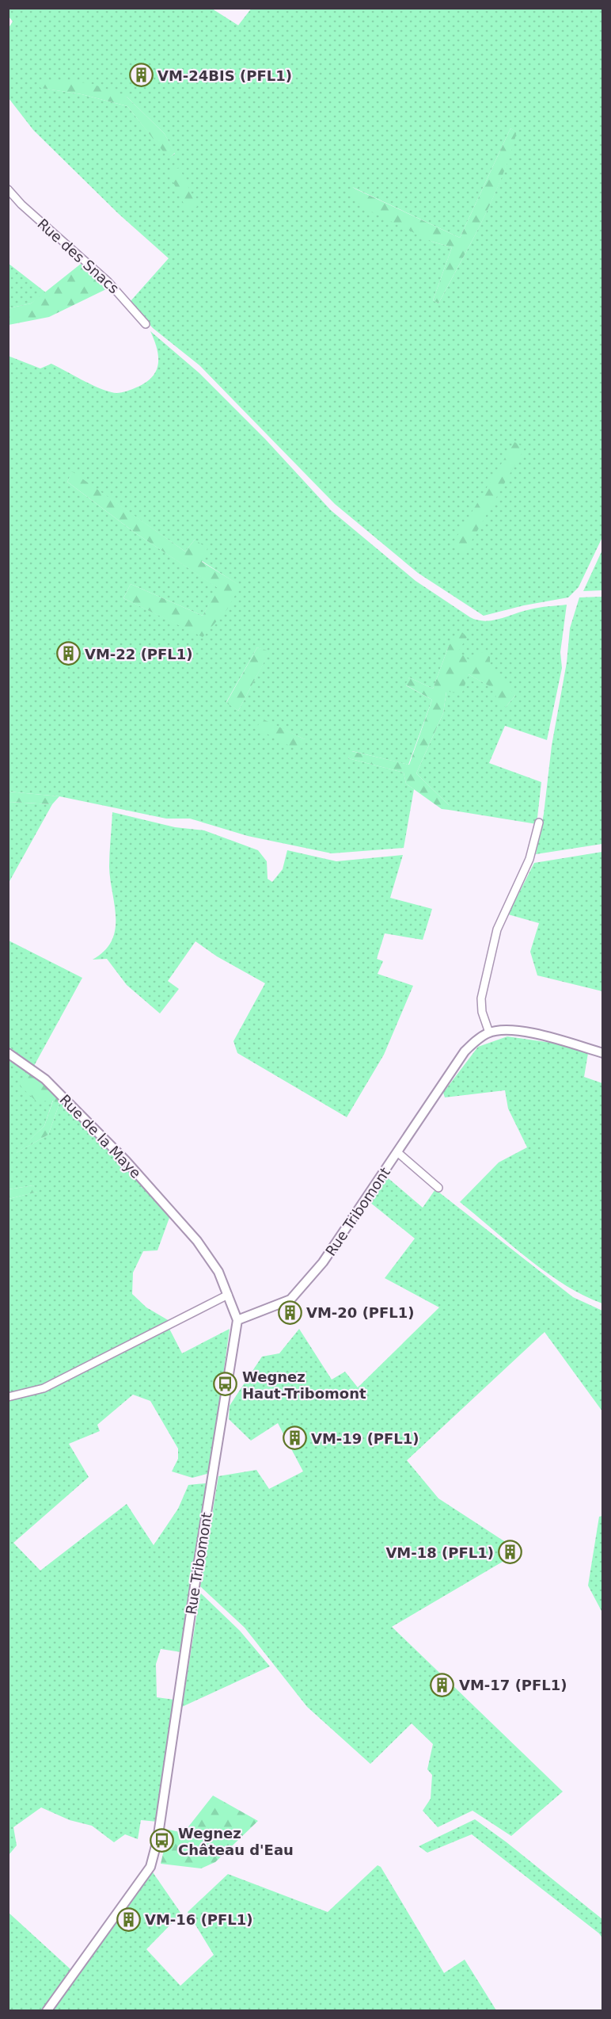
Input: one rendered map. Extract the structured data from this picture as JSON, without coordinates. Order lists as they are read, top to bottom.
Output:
{
  "streets": {
    "street": ["Rue des Snacs", "Rue de la Maye", "Rue Tribomont"]
  },
  "crossings": [
    ["Rue de la Maye", "Rue Tribomont"]
  ],
  "places": {
    "building": [
      "VM-24BIS (PFL1)",
      "VM-22 (PFL1)",
      "VM-20 (PFL1)",
      "VM-19 (PFL1)",
      "VM-18 (PFL1)",
      "VM-17 (PFL1)",
      "VM-16 (PFL1)"
    ],
    "bus stop": ["Wegnez Haut-Tribomont", "Wegnez Château d'Eau"]
  }
}
